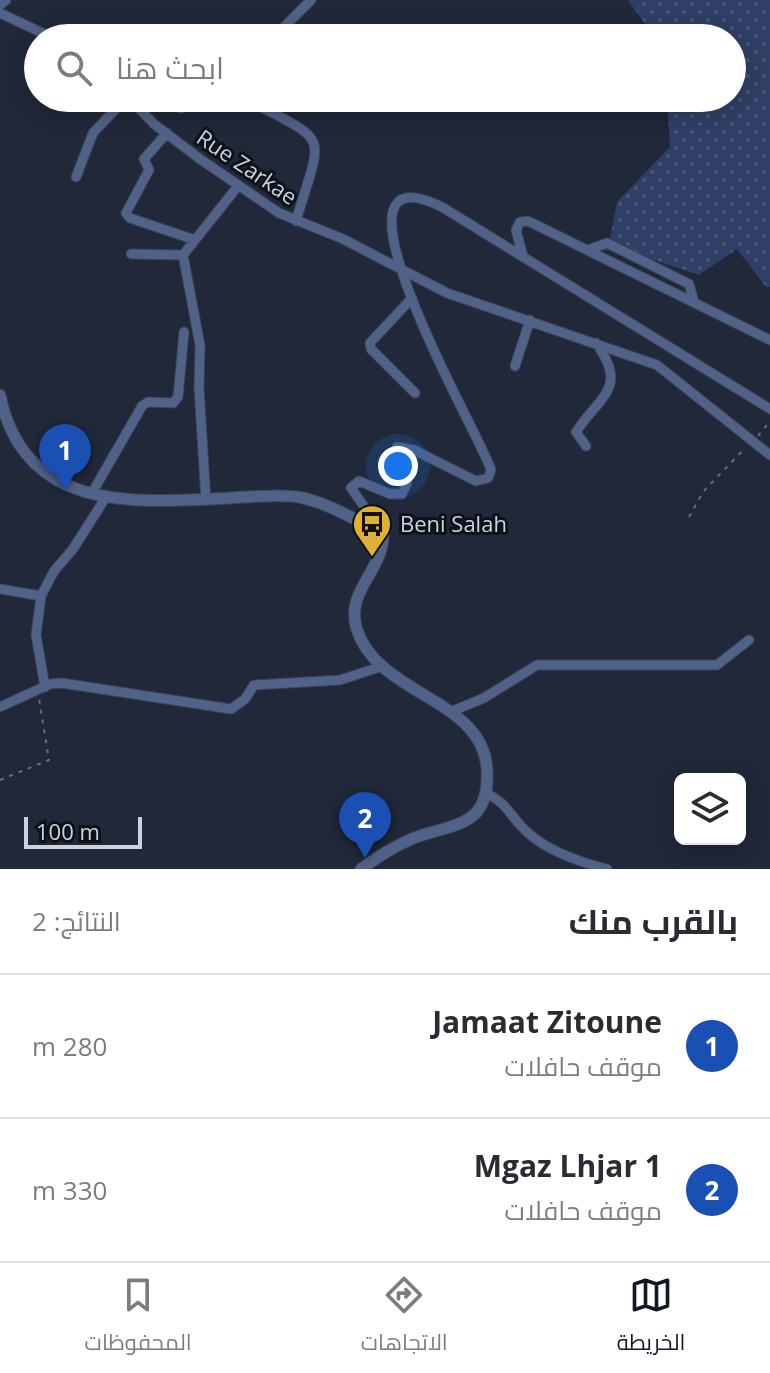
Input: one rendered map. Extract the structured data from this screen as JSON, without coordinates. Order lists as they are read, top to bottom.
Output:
{
  "streets": {
    "street": ["Rue Zarkae"]
  },
  "places": {
    "bus stop": ["Beni Salah"]
  },
  "scale_bar": "100 m",
  "page": {
    "search": "ابحث هنا",
    "pins": ["1", "2"],
    "scale": "100 m",
    "heading": ["بالقرب منك", "النتائج: 2"],
    "list": [
      {
        "mark": "1",
        "name": "Jamaat Zitoune",
        "note": "موقف حافلات",
        "value": "280 m"
      },
      {
        "mark": "2",
        "name": "Mgaz Lhjar 1",
        "note": "موقف حافلات",
        "value": "330 m"
      }
    ],
    "nav": ["الخريطة", "الاتجاهات", "المحفوظات"]
  }
}
